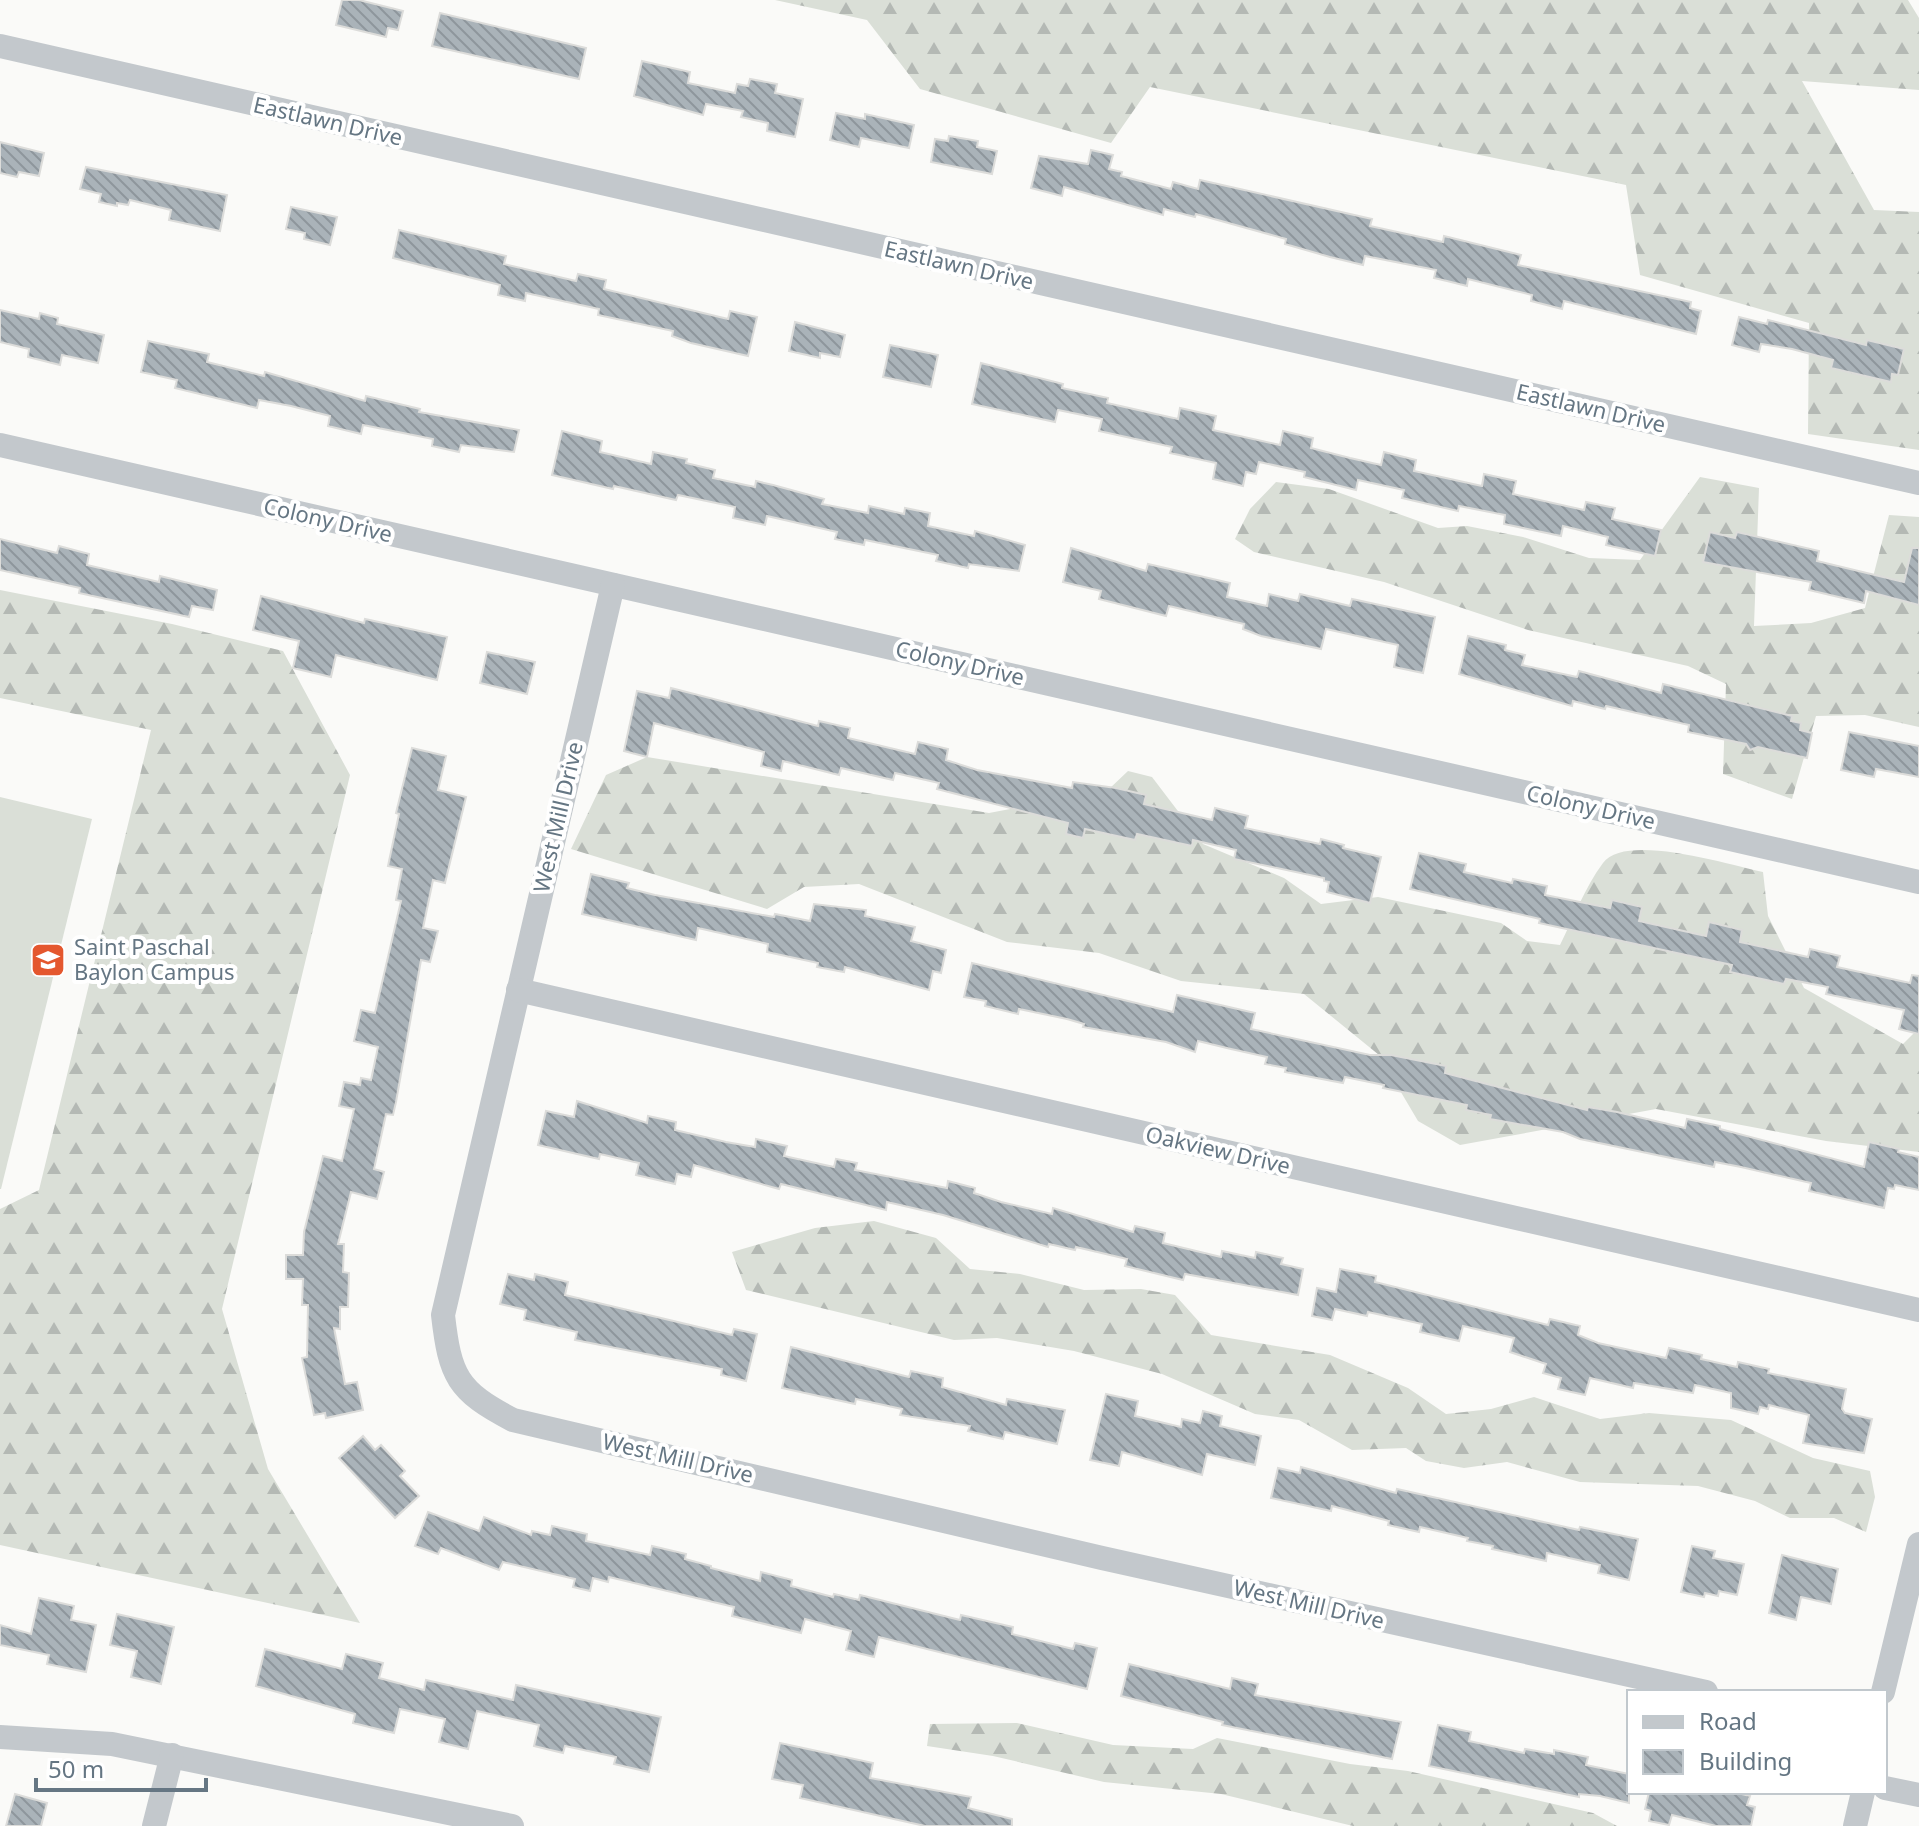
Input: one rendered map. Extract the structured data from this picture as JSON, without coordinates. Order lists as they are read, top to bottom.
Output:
{
  "streets": {
    "street": [
      "Eastlawn Drive",
      "Colony Drive",
      "West Mill Drive",
      "Oakview Drive"
    ]
  },
  "crossings": [
    ["Colony Drive", "West Mill Drive"],
    ["West Mill Drive", "Oakview Drive"]
  ],
  "places": {
    "school or university": ["Saint Paschal Baylon Campus"]
  },
  "legend": ["Road", "Building"],
  "scale_bar": "50 m"
}
